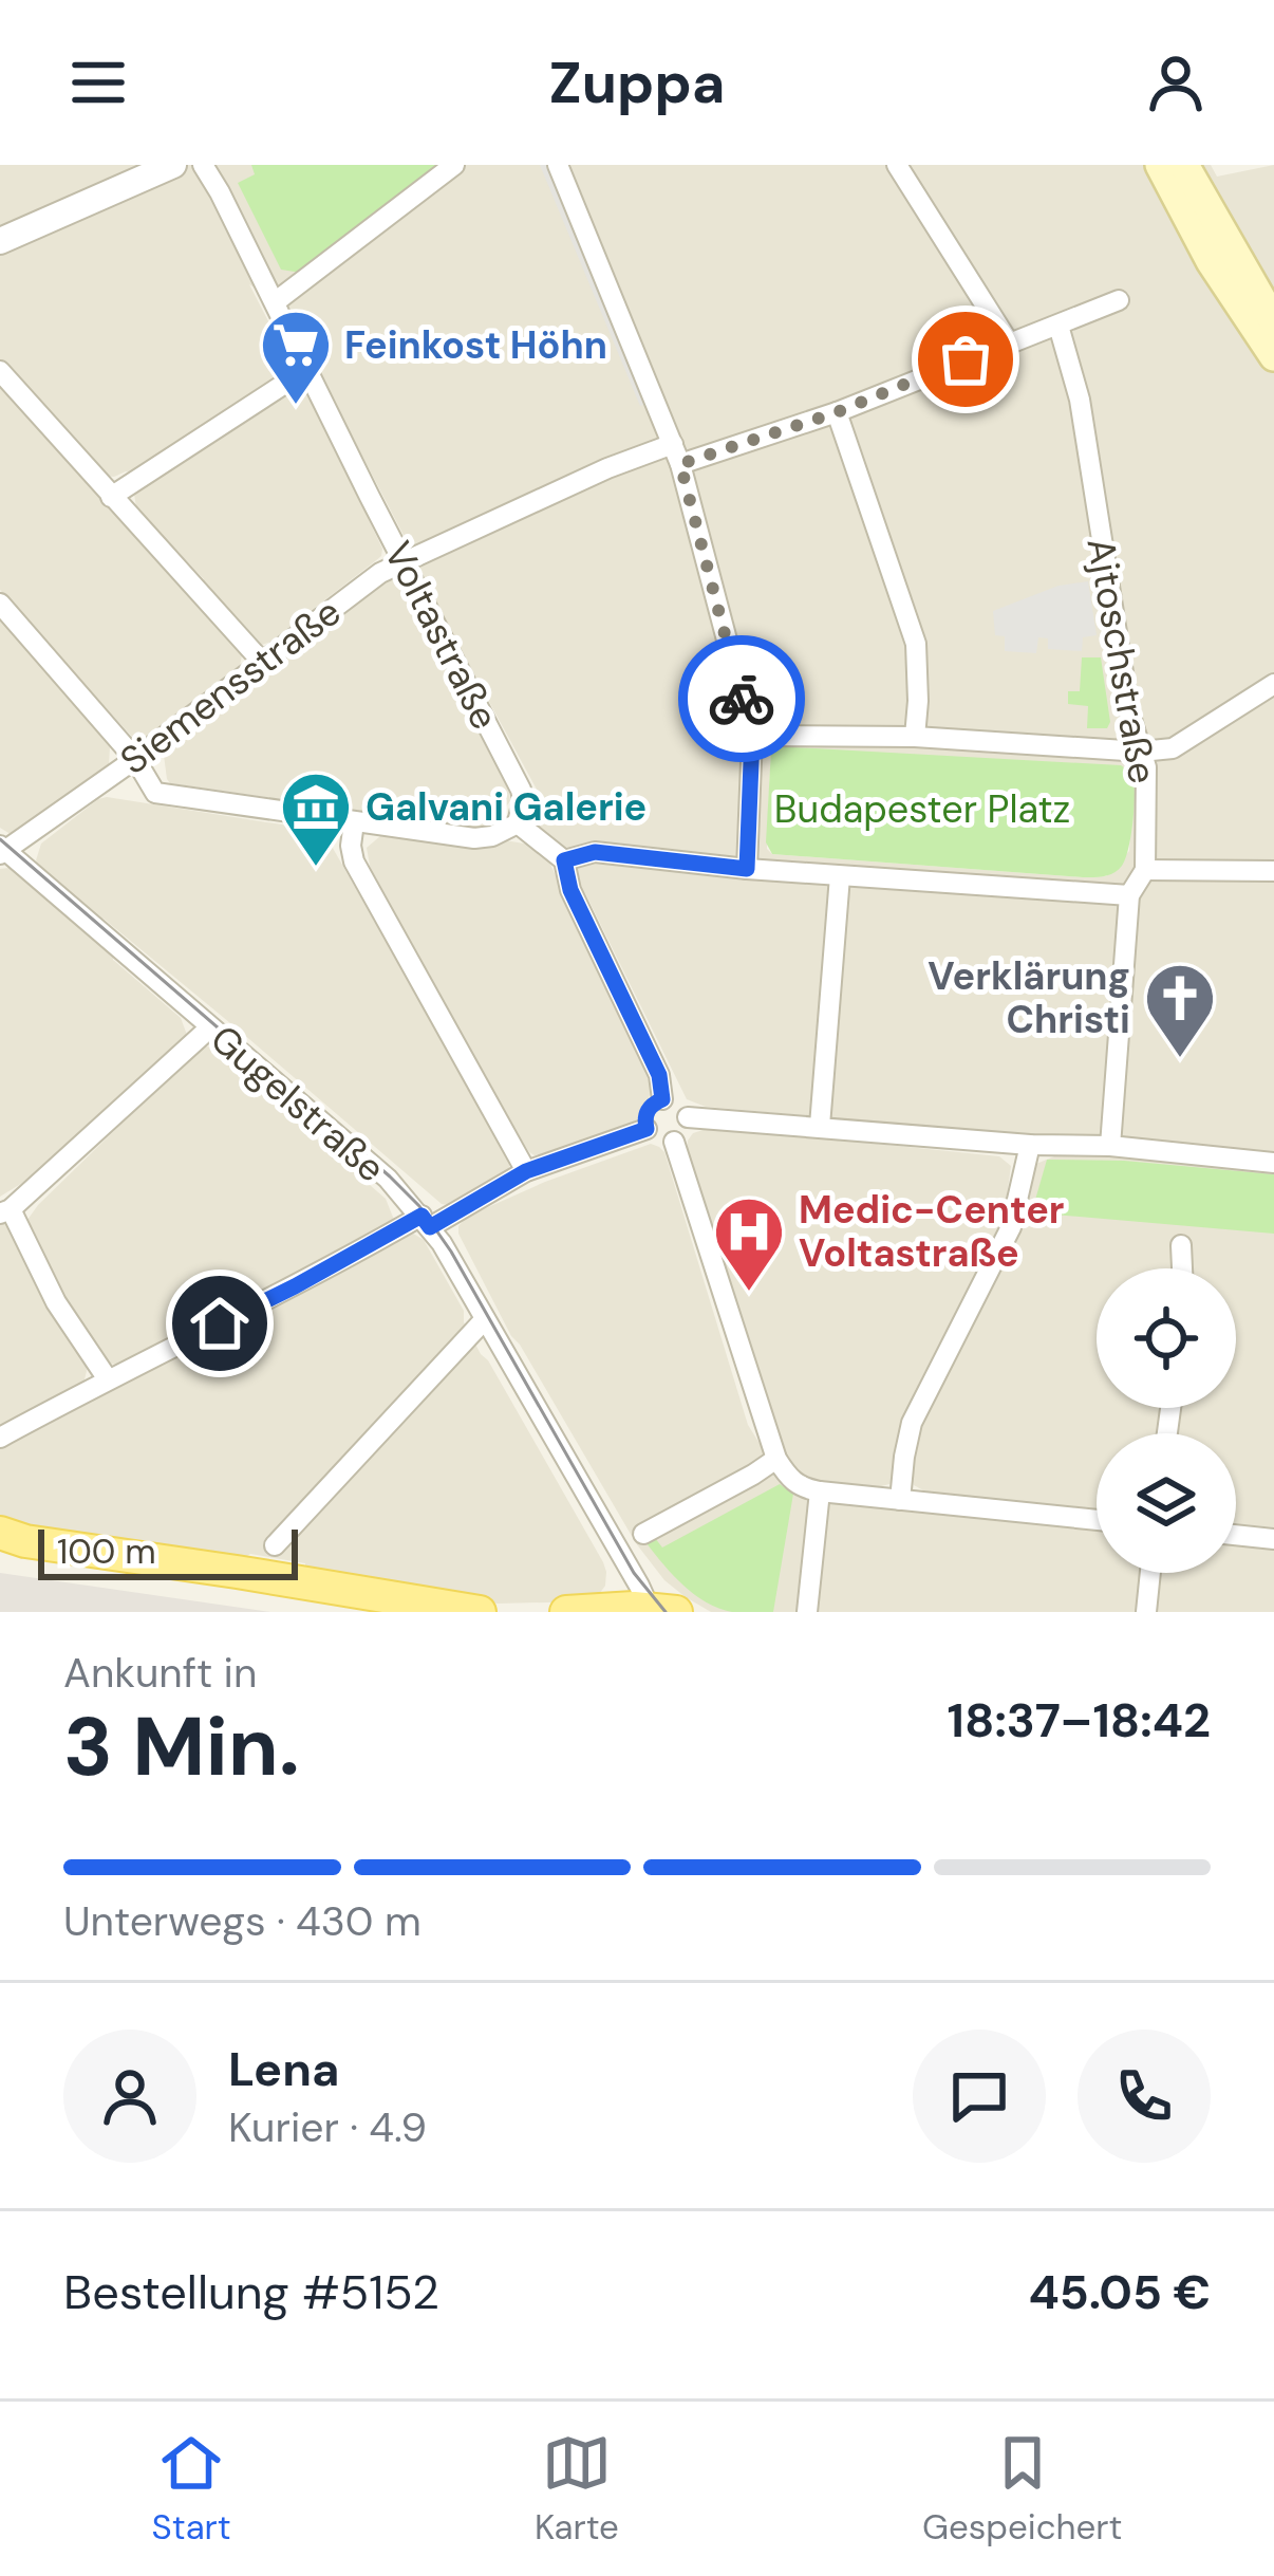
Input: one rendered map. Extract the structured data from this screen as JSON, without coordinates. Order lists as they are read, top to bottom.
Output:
{
  "streets": {
    "street": [
      "Voltastraße",
      "Ajtoschstraße",
      "Siemensstraße",
      "Gugelstraße"
    ]
  },
  "crossings": [
    ["Voltastraße", "Siemensstraße"],
    ["Ajtoschstraße", "Siemensstraße"],
    ["Siemensstraße", "Gugelstraße"]
  ],
  "parks": ["Budapester Platz"],
  "places": {
    "supermarket": ["Feinkost Höhn"],
    "museum": ["Galvani Galerie"],
    "church": ["Verklärung Christi"],
    "hospital": ["Medic-Center Voltastraße"]
  },
  "scale_bar": "100 m",
  "page": {
    "header": "Zuppa",
    "scale": "100 m",
    "heading": ["3 Min.", "Ankunft in", "18:37–18:42"],
    "panel": [
      "Lena",
      "Kurier · 4.9",
      "Bestellung #5152",
      "45.05 €"
    ],
    "bar": "Unterwegs · 430 m",
    "tabs": ["Start", "Karte", "Gespeichert"]
  }
}
